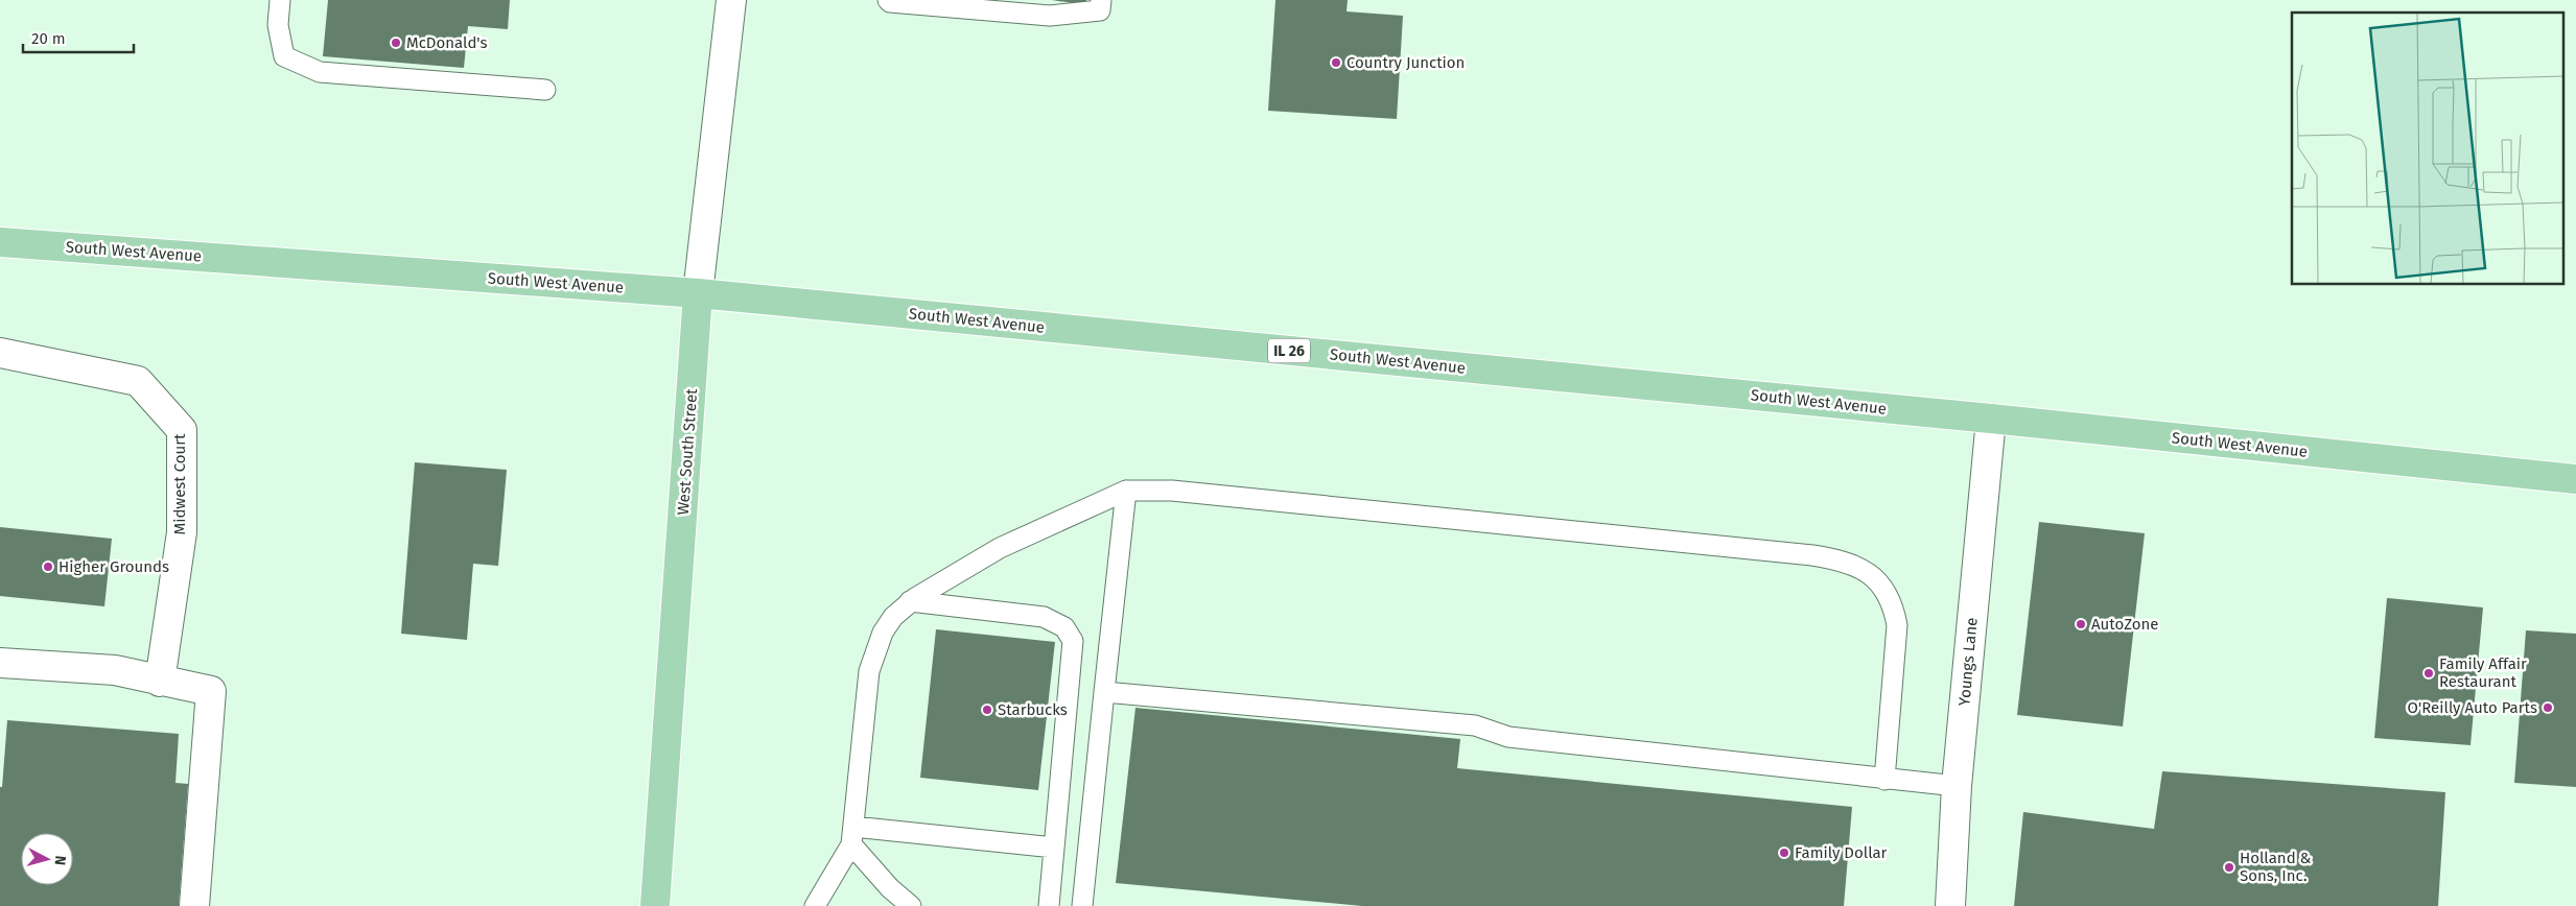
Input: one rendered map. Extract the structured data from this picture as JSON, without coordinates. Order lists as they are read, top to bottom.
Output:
{
  "streets": {
    "main road": ["South West Avenue", "IL 26", "West South Street"],
    "street": ["Midwest Court", "Youngs Lane"]
  },
  "crossings": [
    ["South West Avenue", "West South Street"],
    ["South West Avenue", "Youngs Lane"]
  ],
  "places": [
    "McDonald's",
    "Country Junction",
    "Higher Grounds",
    "AutoZone",
    "Family Affair Restaurant",
    "O'Reilly Auto Parts",
    "Starbucks",
    "Family Dollar",
    "Holland & Sons, Inc."
  ],
  "scale_bar": "20 m",
  "north": "right"
}
